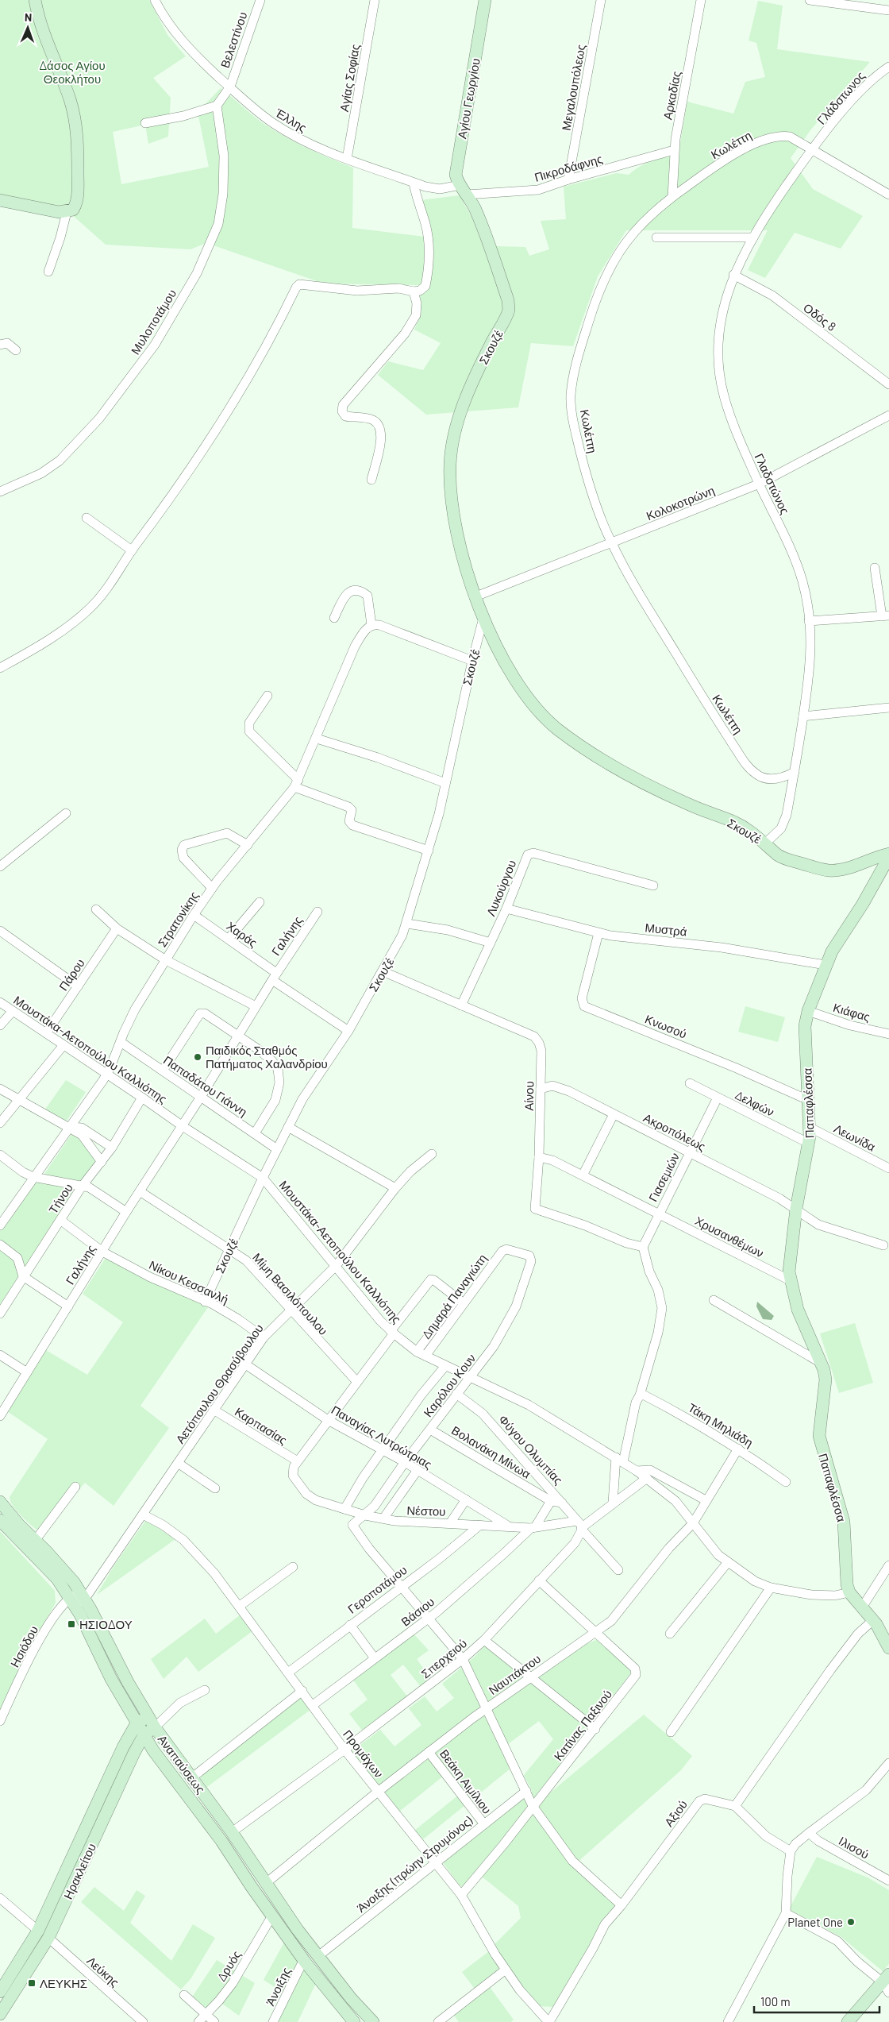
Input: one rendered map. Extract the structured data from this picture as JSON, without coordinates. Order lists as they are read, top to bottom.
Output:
{
  "streets": {
    "street": [
      "Βελεστίνου",
      "Αγίας Σοφίας",
      "Μεγαλουπόλεως",
      "Αρκαδίας",
      "Γλάδστωνος",
      "Αγίου Γεωργίου",
      "Έλλης",
      "Κωλέττη",
      "Πικροδάφνης",
      "Οδός 8",
      "Μυλοποτάμου",
      "Σκουζέ",
      "Γλαδστώνος",
      "Κολοκοτρώνη",
      "Λυκούργου",
      "Στρατονίκης",
      "Μυστρά",
      "Χαράς",
      "Γαλήνης",
      "Πάρου",
      "Κιάφας",
      "Κνωσού",
      "Μουστάκα-Αετοπούλου Καλλιόπης",
      "Παπαδάτου Γιάννη",
      "Αίνου",
      "Δελφών",
      "Παπαφλέσσα",
      "Ακροπόλεως",
      "Λεωνίδα",
      "Γιασεμιών",
      "Τήνου",
      "Χρυσανθέμων",
      "Νίκου Κεσσανλή",
      "Μίμη Βασιλόπουλου",
      "Δημαρά Παναγιώτη",
      "Αετόπουλου Θρασύβουλου",
      "Καρόλου Κουν",
      "Τάκη Μηλιάδη",
      "Καρπασίας",
      "Παναγίας Λυτρώτριας",
      "Φύγου Ολυμπίας",
      "Βολανάκη Μίνωα",
      "Νέστου",
      "Γεροποτάμου",
      "Βάσιου",
      "Ησιόδου",
      "Σπερχειού",
      "Ναυπάκτου",
      "Κατίνας Παξινού",
      "Προμάχων",
      "Αναπαύσεως",
      "Βεάκη Αιμίλιου",
      "Αξιού",
      "Ιλισού",
      "Άνοιξης (πρώην Στρυμόνος)",
      "Ηρακλείτου",
      "Δρυός",
      "Λεύκης",
      "Άνοιξης"
    ]
  },
  "crossings": [
    ["Βελεστίνου", "Έλλης"],
    ["Βελεστίνου", "Μυλοποτάμου"],
    ["Αγίας Σοφίας", "Έλλης"],
    ["Μεγαλουπόλεως", "Πικροδάφνης"],
    ["Αρκαδίας", "Κωλέττη"],
    ["Αρκαδίας", "Πικροδάφνης"],
    ["Γλάδστωνος", "Κωλέττη"],
    ["Γλάδστωνος", "Γλαδστώνος"],
    ["Αγίου Γεωργίου", "Έλλης"],
    ["Αγίου Γεωργίου", "Πικροδάφνης"],
    ["Αγίου Γεωργίου", "Σκουζέ"],
    ["Έλλης", "Πικροδάφνης"],
    ["Έλλης", "Σκουζέ"],
    ["Κωλέττη", "Γλαδστώνος"],
    ["Κωλέττη", "Κολοκοτρώνη"],
    ["Πικροδάφνης", "Σκουζέ"],
    ["Οδός 8", "Γλαδστώνος"],
    ["Σκουζέ", "Γλαδστώνος"],
    ["Σκουζέ", "Κολοκοτρώνη"],
    ["Σκουζέ", "Χαράς"],
    ["Σκουζέ", "Μουστάκα-Αετοπούλου Καλλιόπης"],
    ["Σκουζέ", "Παπαδάτου Γιάννη"],
    ["Σκουζέ", "Αίνου"],
    ["Σκουζέ", "Νίκου Κεσσανλή"],
    ["Σκουζέ", "Μίμη Βασιλόπουλου"],
    ["Γλαδστώνος", "Κολοκοτρώνη"],
    ["Λυκούργου", "Μυστρά"],
    ["Λυκούργου", "Αίνου"],
    ["Στρατονίκης", "Χαράς"],
    ["Στρατονίκης", "Μουστάκα-Αετοπούλου Καλλιόπης"],
    ["Στρατονίκης", "Παπαδάτου Γιάννη"],
    ["Μυστρά", "Κνωσού"],
    ["Μυστρά", "Παπαφλέσσα"],
    ["Χαράς", "Γαλήνης"],
    ["Γαλήνης", "Μουστάκα-Αετοπούλου Καλλιόπης"],
    ["Γαλήνης", "Παπαδάτου Γιάννη"],
    ["Γαλήνης", "Νίκου Κεσσανλή"],
    ["Γαλήνης", "Μίμη Βασιλόπουλου"],
    ["Πάρου", "Μουστάκα-Αετοπούλου Καλλιόπης"],
    ["Κιάφας", "Παπαφλέσσα"],
    ["Κνωσού", "Παπαφλέσσα"],
    ["Μουστάκα-Αετοπούλου Καλλιόπης", "Παπαφλέσσα"],
    ["Μουστάκα-Αετοπούλου Καλλιόπης", "Τήνου"],
    ["Μουστάκα-Αετοπούλου Καλλιόπης", "Δημαρά Παναγιώτη"],
    ["Μουστάκα-Αετοπούλου Καλλιόπης", "Αετόπουλου Θρασύβουλου"],
    ["Μουστάκα-Αετοπούλου Καλλιόπης", "Καρόλου Κουν"],
    ["Μουστάκα-Αετοπούλου Καλλιόπης", "Σπερχειού"],
    ["Μουστάκα-Αετοπούλου Καλλιόπης", "Ναυπάκτου"],
    ["Αίνου", "Ακροπόλεως"],
    ["Αίνου", "Γιασεμιών"],
    ["Αίνου", "Χρυσανθέμων"],
    ["Δελφών", "Παπαφλέσσα"],
    ["Δελφών", "Γιασεμιών"],
    ["Παπαφλέσσα", "Ακροπόλεως"],
    ["Παπαφλέσσα", "Λεωνίδα"],
    ["Παπαφλέσσα", "Χρυσανθέμων"],
    ["Ακροπόλεως", "Γιασεμιών"],
    ["Γιασεμιών", "Χρυσανθέμων"],
    ["Τήνου", "Νίκου Κεσσανλή"],
    ["Νίκου Κεσσανλή", "Αετόπουλου Θρασύβουλου"],
    ["Μίμη Βασιλόπουλου", "Αετόπουλου Θρασύβουλου"],
    ["Δημαρά Παναγιώτη", "Καρόλου Κουν"],
    ["Αετόπουλου Θρασύβουλου", "Καρπασίας"],
    ["Αετόπουλου Θρασύβουλου", "Παναγίας Λυτρώτριας"],
    ["Αετόπουλου Θρασύβουλου", "Ησιόδου"],
    ["Αετόπουλου Θρασύβουλου", "Προμάχων"],
    ["Αετόπουλου Θρασύβουλου", "Αναπαύσεως"],
    ["Καρόλου Κουν", "Παναγίας Λυτρώτριας"],
    ["Καρόλου Κουν", "Φύγου Ολυμπίας"],
    ["Καρόλου Κουν", "Βολανάκη Μίνωα"],
    ["Καρόλου Κουν", "Νέστου"],
    ["Καρόλου Κουν", "Γεροποτάμου"],
    ["Τάκη Μηλιάδη", "Ναυπάκτου"],
    ["Καρπασίας", "Νέστου"],
    ["Παναγίας Λυτρώτριας", "Νέστου"],
    ["Φύγου Ολυμπίας", "Βολανάκη Μίνωα"],
    ["Φύγου Ολυμπίας", "Νέστου"],
    ["Φύγου Ολυμπίας", "Σπερχειού"],
    ["Βολανάκη Μίνωα", "Βάσιου"],
    ["Νέστου", "Γεροποτάμου"],
    ["Νέστου", "Βάσιου"],
    ["Νέστου", "Σπερχειού"],
    ["Γεροποτάμου", "Προμάχων"],
    ["Βάσιου", "Προμάχων"],
    ["Ησιόδου", "Αναπαύσεως"],
    ["Σπερχειού", "Κατίνας Παξινού"],
    ["Σπερχειού", "Προμάχων"],
    ["Σπερχειού", "Αναπαύσεως"],
    ["Ναυπάκτου", "Κατίνας Παξινού"],
    ["Ναυπάκτου", "Προμάχων"],
    ["Ναυπάκτου", "Αναπαύσεως"],
    ["Ναυπάκτου", "Βεάκη Αιμίλιου"],
    ["Κατίνας Παξινού", "Προμάχων"],
    ["Προμάχων", "Αξιού"],
    ["Προμάχων", "Άνοιξης (πρώην Στρυμόνος)"],
    ["Αναπαύσεως", "Άνοιξης (πρώην Στρυμόνος)"],
    ["Αναπαύσεως", "Ηρακλείτου"],
    ["Αναπαύσεως", "Δρυός"],
    ["Αναπαύσεως", "Άνοιξης"],
    ["Βεάκη Αιμίλιου", "Άνοιξης (πρώην Στρυμόνος)"],
    ["Ηρακλείτου", "Λεύκης"]
  ],
  "parks": ["Δάσος Αγίου Θεοκλήτου"],
  "places": {
    "other": ["Παιδικός Σταθμός Πατήματος Χαλανδρίου", "Planet One"],
    "transit": ["ΗΣΙΟΔΟΥ", "ΛΕΥΚΗΣ"]
  },
  "scale_bar": "100 m",
  "north": "top"
}
